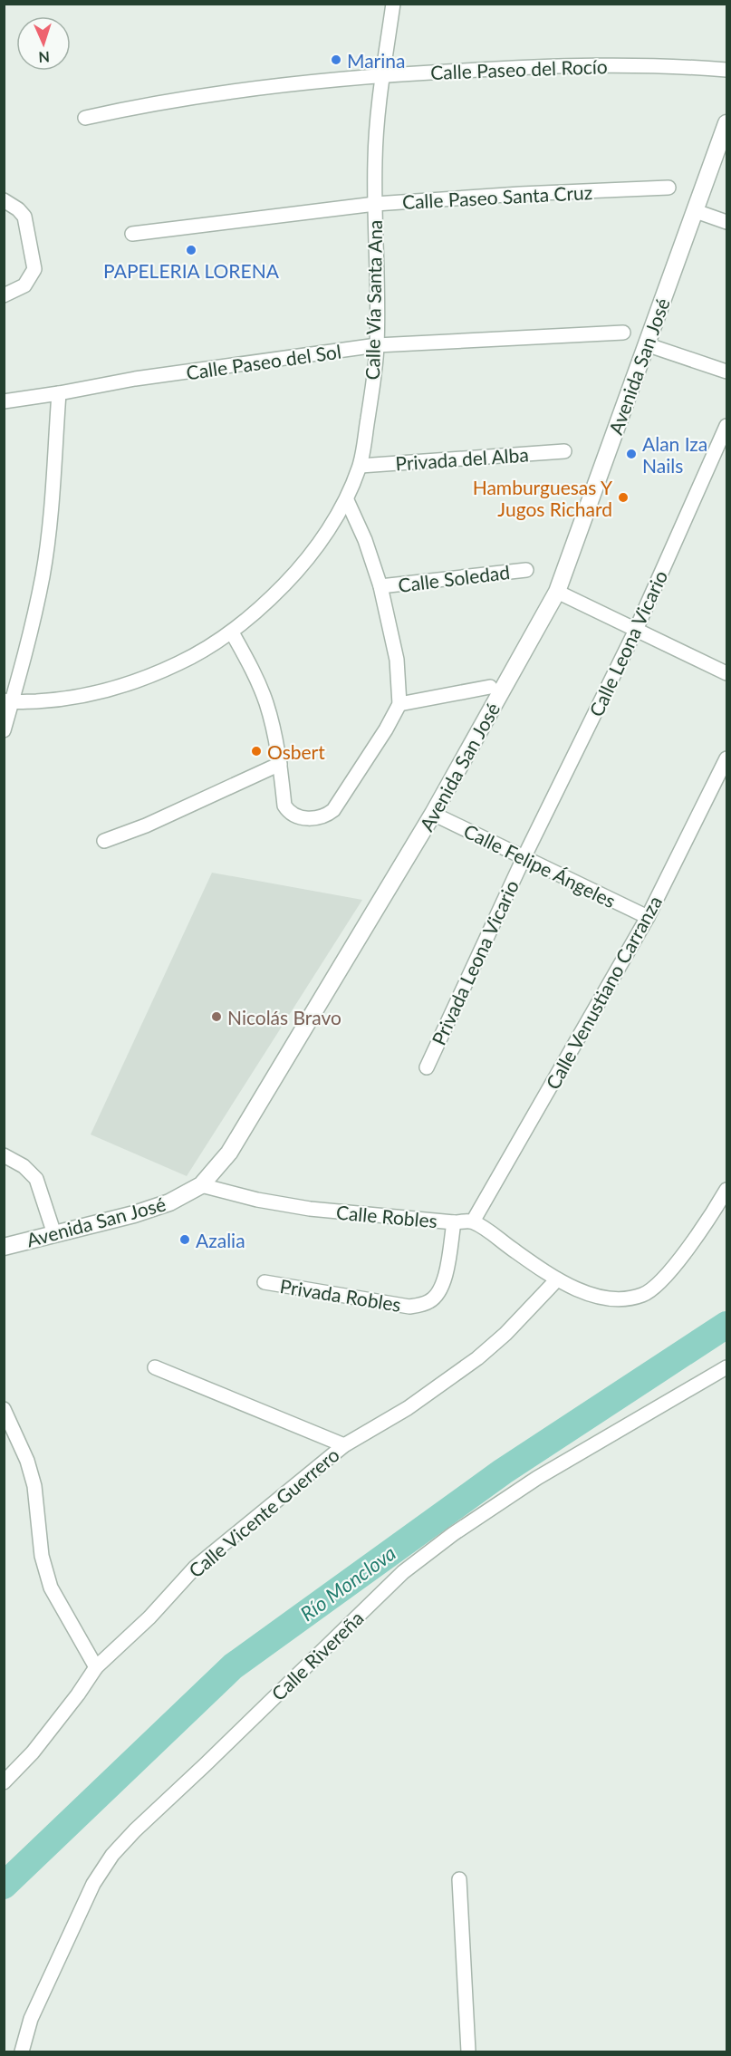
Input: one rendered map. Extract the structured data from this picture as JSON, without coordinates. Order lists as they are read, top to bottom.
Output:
{
  "streets": {
    "street": [
      "Calle Paseo del Rocío",
      "Calle Paseo Santa Cruz",
      "Calle Vía Santa Ana",
      "Calle Paseo del Sol",
      "Avenida San José",
      "Privada del Alba",
      "Calle Soledad",
      "Calle Leona Vicario",
      "Calle Felipe Ángeles",
      "Privada Leona Vicario",
      "Calle Venustiano Carranza",
      "Calle Robles",
      "Privada Robles",
      "Calle Vicente Guerrero",
      "Calle Rivereña"
    ]
  },
  "crossings": [
    ["Calle Paseo del Rocío", "Calle Vía Santa Ana"],
    ["Calle Paseo Santa Cruz", "Calle Vía Santa Ana"],
    ["Calle Vía Santa Ana", "Calle Paseo del Sol"],
    ["Calle Vía Santa Ana", "Privada del Alba"],
    ["Avenida San José", "Calle Felipe Ángeles"],
    ["Avenida San José", "Calle Robles"],
    ["Calle Leona Vicario", "Calle Felipe Ángeles"],
    ["Calle Leona Vicario", "Privada Leona Vicario"],
    ["Calle Felipe Ángeles", "Privada Leona Vicario"],
    ["Calle Felipe Ángeles", "Calle Venustiano Carranza"],
    ["Calle Venustiano Carranza", "Calle Robles"],
    ["Calle Robles", "Privada Robles"]
  ],
  "water": ["Río Monclova"],
  "places": [
    "Marina",
    "PAPELERIA LORENA",
    "Alan Iza Nails",
    "Hamburguesas Y Jugos Richard",
    "Osbert",
    "Nicolás Bravo",
    "Azalia"
  ],
  "north": "bottom"
}
